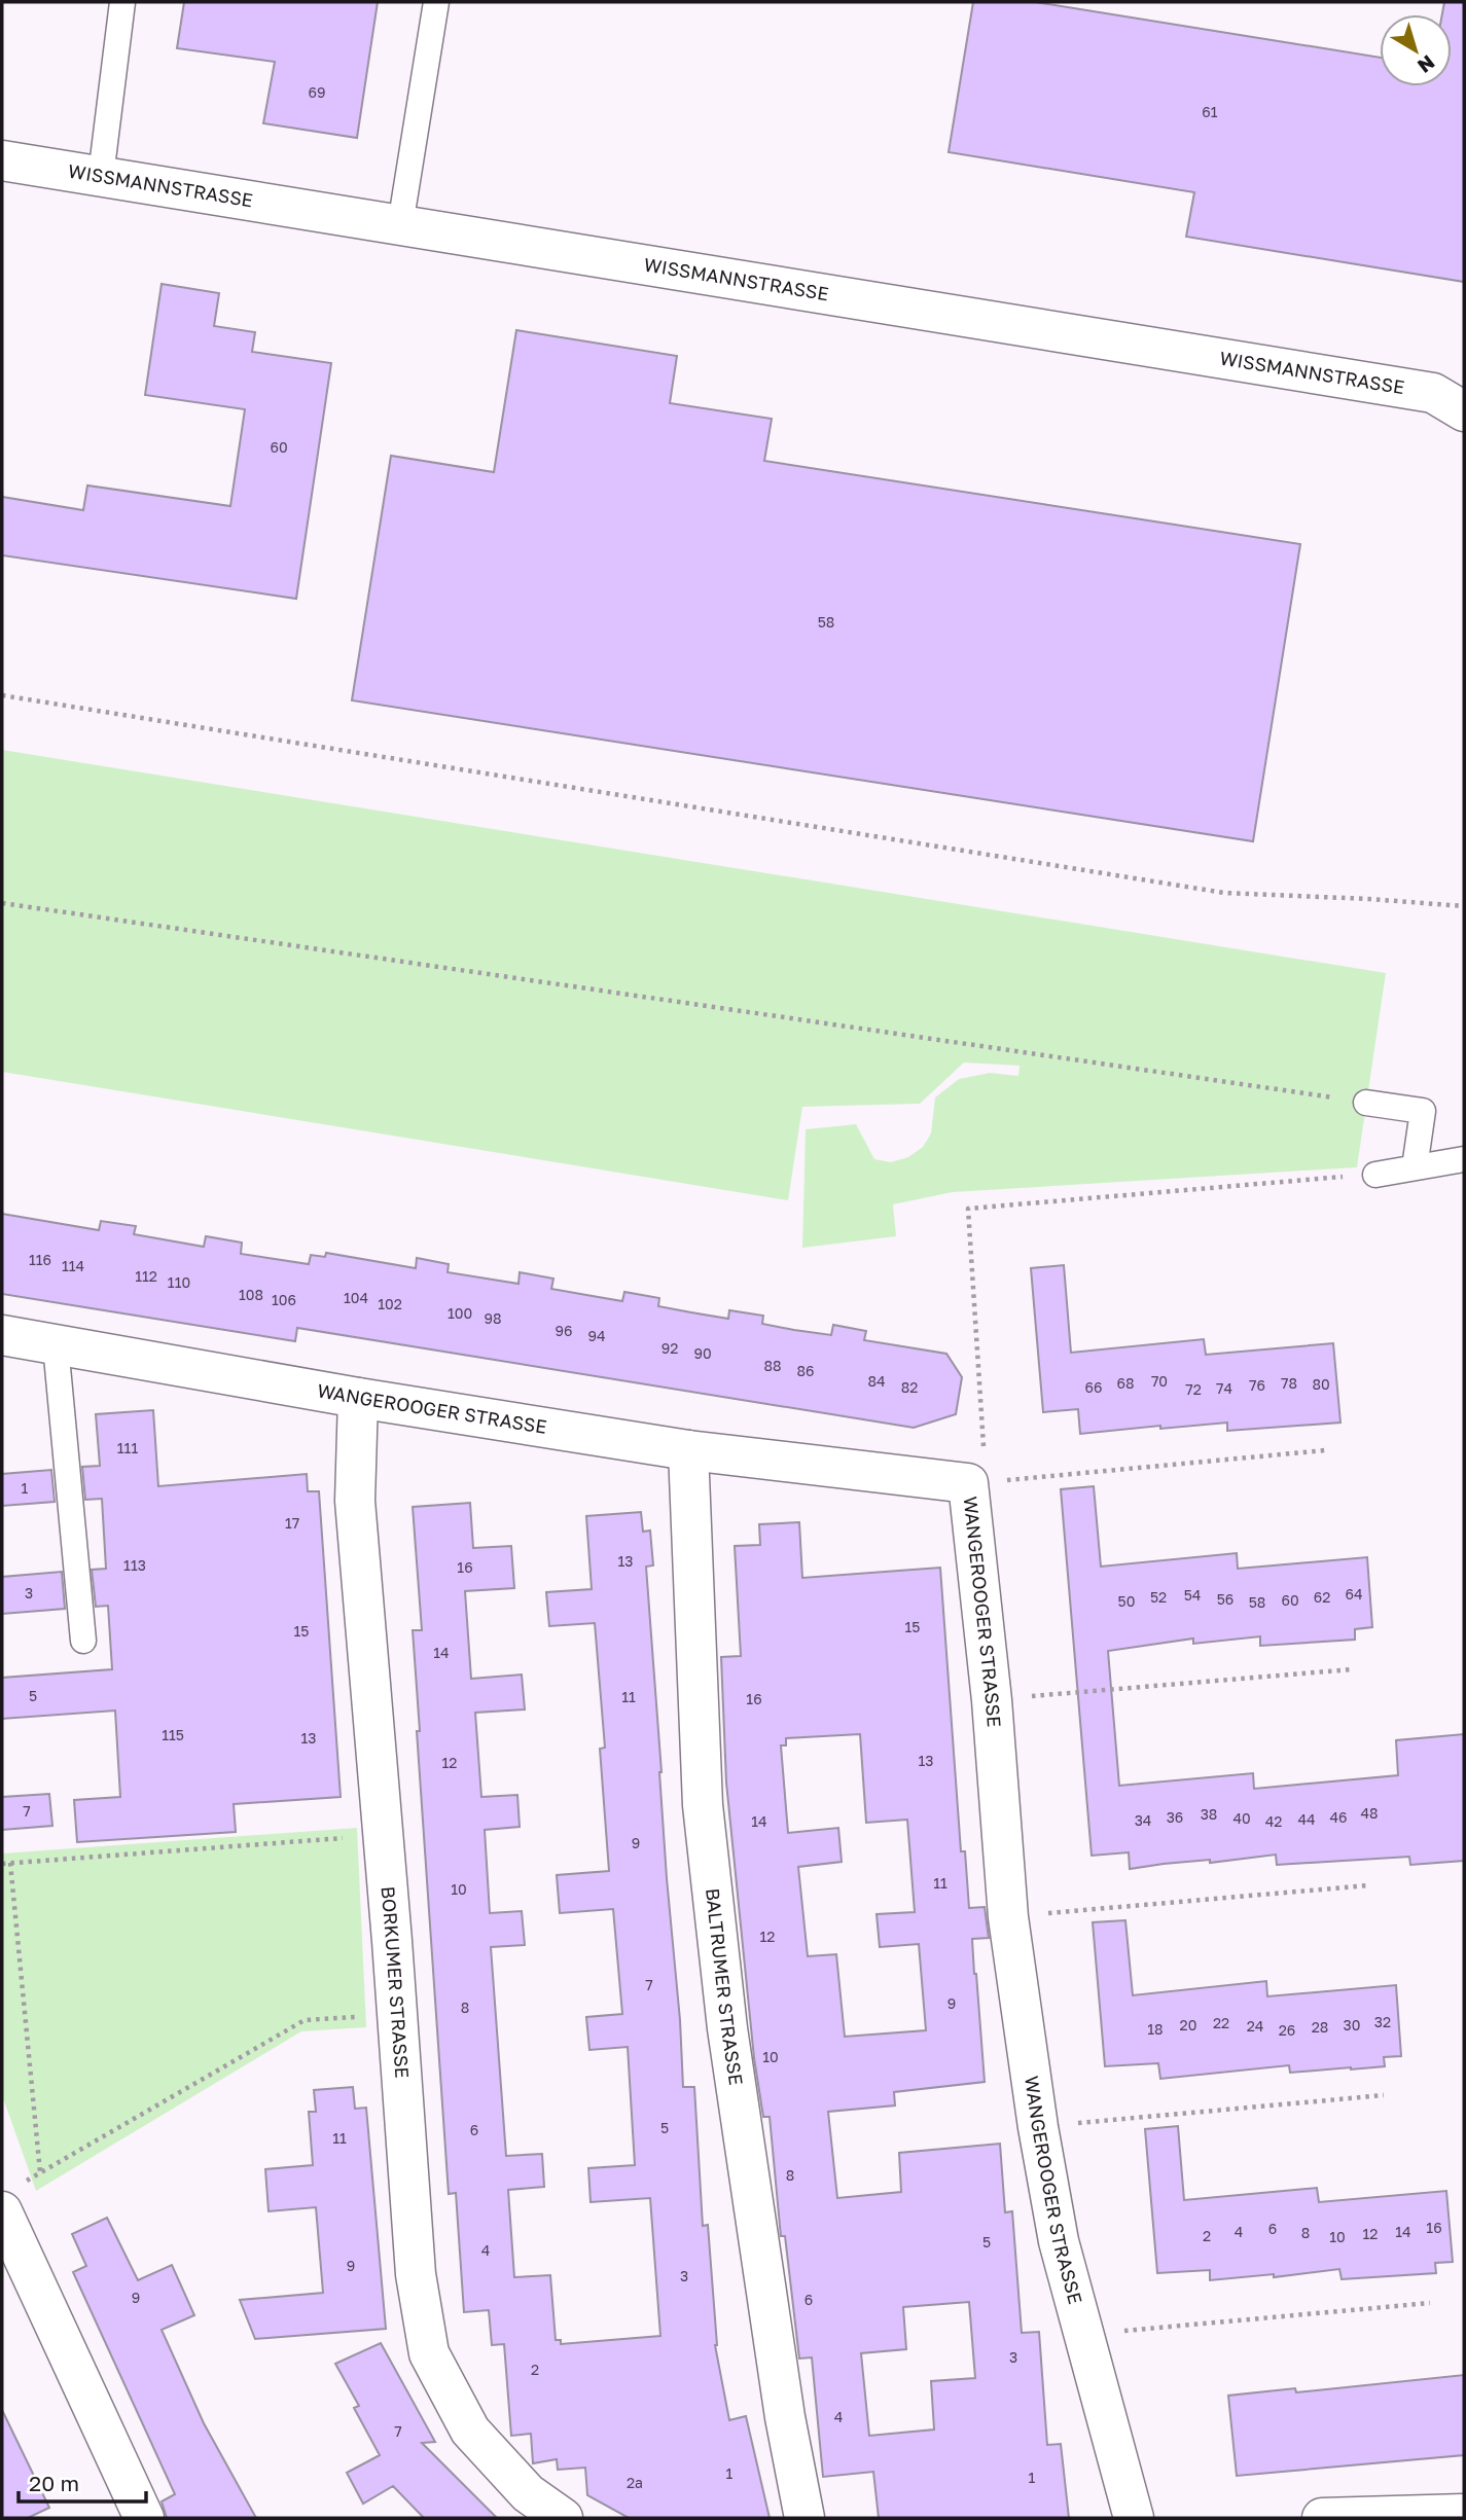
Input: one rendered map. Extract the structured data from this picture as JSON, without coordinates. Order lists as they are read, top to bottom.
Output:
{
  "streets": {
    "street": [
      "WISSMANNSTRASSE",
      "WANGEROOGER STRASSE",
      "BORKUMER STRASSE",
      "BALTRUMER STRASSE"
    ]
  },
  "crossings": [
    ["WANGEROOGER STRASSE", "BORKUMER STRASSE"],
    ["WANGEROOGER STRASSE", "BALTRUMER STRASSE"]
  ],
  "house_numbers": [
    "69",
    "61",
    "60",
    "58",
    "116",
    "114",
    "112",
    "110",
    "108",
    "104",
    "106",
    "102",
    "100",
    "98",
    "96",
    "94",
    "92",
    "90",
    "88",
    "86",
    "84",
    "70",
    "68",
    "78",
    "80",
    "76",
    "82",
    "66",
    "74",
    "72",
    "111",
    "1",
    "17",
    "13",
    "113",
    "16",
    "3",
    "64",
    "54",
    "52",
    "62",
    "56",
    "60",
    "50",
    "58",
    "15",
    "15",
    "14",
    "5",
    "11",
    "16",
    "115",
    "13",
    "13",
    "12",
    "7",
    "48",
    "38",
    "36",
    "46",
    "40",
    "44",
    "34",
    "14",
    "42",
    "9",
    "11",
    "10",
    "12",
    "7",
    "9",
    "8",
    "32",
    "22",
    "20",
    "30",
    "24",
    "28",
    "18",
    "26",
    "10",
    "5",
    "6",
    "11",
    "8",
    "16",
    "6",
    "4",
    "14",
    "8",
    "12",
    "2",
    "10",
    "5",
    "4",
    "9",
    "3",
    "9",
    "6",
    "3",
    "2",
    "4",
    "7",
    "1",
    "1",
    "2a"
  ],
  "scale_bar": "20 m",
  "north": "bottom right"
}
